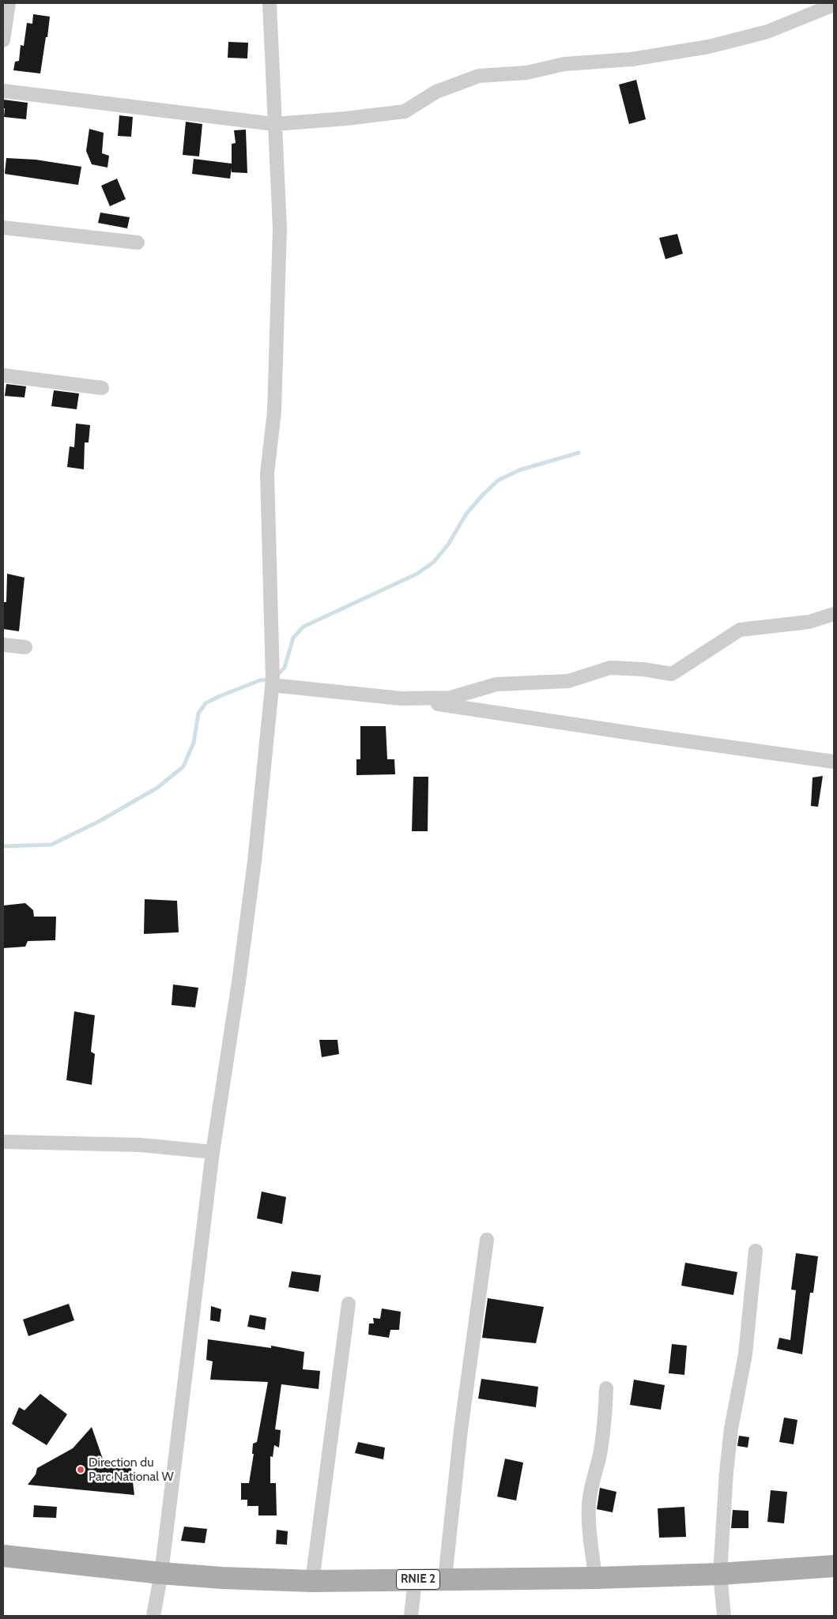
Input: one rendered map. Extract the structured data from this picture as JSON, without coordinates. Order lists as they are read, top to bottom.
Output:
{
  "streets": {
    "main road": ["RNIE 2"]
  },
  "places": ["Direction du Parc National W"]
}
